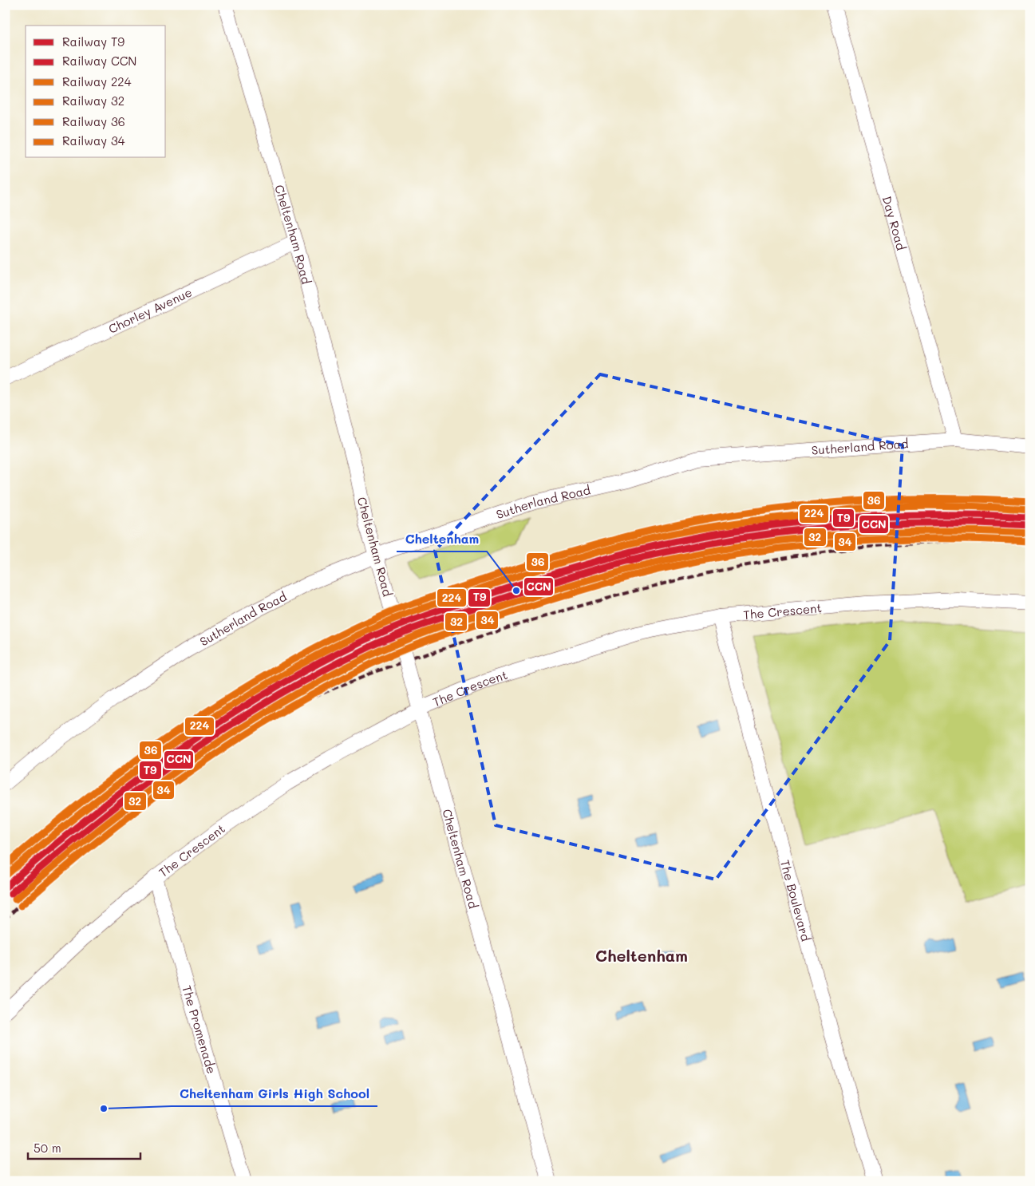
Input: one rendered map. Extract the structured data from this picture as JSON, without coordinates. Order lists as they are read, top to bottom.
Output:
{
  "streets": {
    "street": [
      "Day Road",
      "Cheltenham Road",
      "Chorley Avenue",
      "Sutherland Road",
      "The Crescent",
      "The Boulevard",
      "The Promenade"
    ]
  },
  "crossings": [
    ["Day Road", "Sutherland Road"],
    ["Cheltenham Road", "Chorley Avenue"],
    ["Cheltenham Road", "Sutherland Road"],
    ["Cheltenham Road", "The Crescent"],
    ["The Crescent", "The Boulevard"],
    ["The Crescent", "The Promenade"]
  ],
  "districts": ["Cheltenham"],
  "places": ["Cheltenham", "Cheltenham Girls High School"],
  "lines": [
    "rail line 36",
    "rail line 224",
    "rail line T9",
    "rail line CCN",
    "rail line 32",
    "rail line 34"
  ],
  "legend": [
    "Railway T9",
    "Railway CCN",
    "Railway 224",
    "Railway 32",
    "Railway 36",
    "Railway 34"
  ],
  "scale_bar": "50 m"
}
